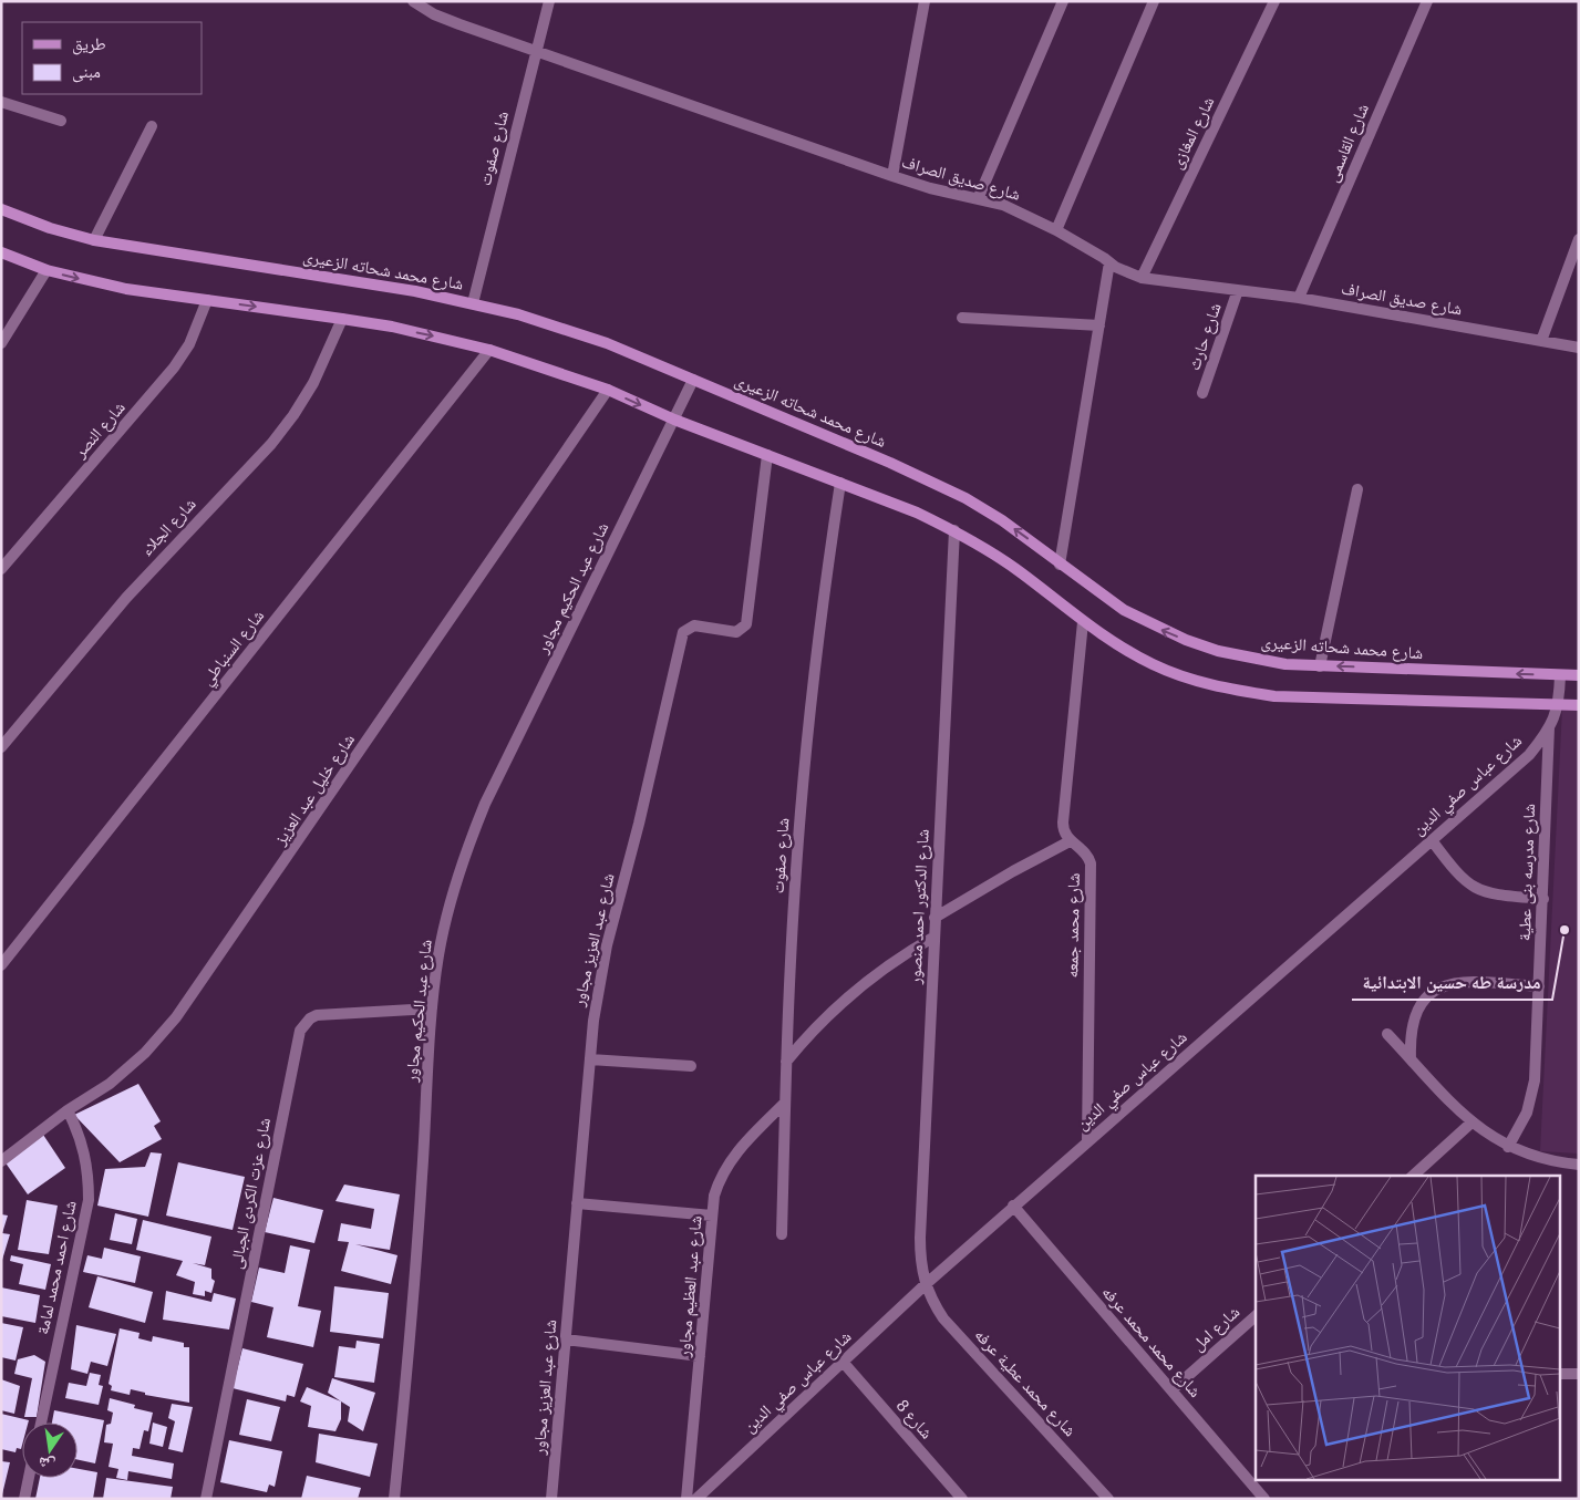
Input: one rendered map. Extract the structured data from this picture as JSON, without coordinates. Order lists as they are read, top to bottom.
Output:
{
  "streets": {
    "street": [
      "شارع المغازى",
      "شارع القاسمى",
      "شارع صفوت",
      "شارع صديق الصراف",
      "شارع محمد شحاته الزعيرى",
      "شارع حارث",
      "شارع النصر",
      "شارع الجلاء",
      "شارع عبد الحكيم مجاور",
      "شارع السنباطي",
      "شارع عباس صفي الدين",
      "شارع خليل عبد العزيز",
      "شارع مدرسه بنى عطية",
      "شارع الدكتور احمد منصور",
      "شارع محمد جمعه",
      "شارع عبد العزيز مجاور",
      "شارع عزت الكردى الجبالى",
      "شارع احمد محمد لمامة",
      "شارع عبد العظيم مجاور",
      "شارع امل",
      "شارع محمد محمد عرفه",
      "شارع محمد عطية عرفه",
      "شارع 8"
    ]
  },
  "crossings": [
    ["شارع المغازى", "شارع صديق الصراف"],
    ["شارع القاسمى", "شارع صديق الصراف"],
    ["شارع صفوت", "شارع صديق الصراف"],
    ["شارع صفوت", "شارع محمد شحاته الزعيرى"],
    ["شارع صفوت", "شارع عبد العظيم مجاور"],
    ["شارع صديق الصراف", "شارع حارث"],
    ["شارع محمد شحاته الزعيرى", "شارع عبد الحكيم مجاور"],
    ["شارع محمد شحاته الزعيرى", "شارع عباس صفي الدين"],
    ["شارع عبد الحكيم مجاور", "شارع عزت الكردى الجبالى"],
    ["شارع عباس صفي الدين", "شارع مدرسه بنى عطية"],
    ["شارع عباس صفي الدين", "شارع الدكتور احمد منصور"],
    ["شارع عباس صفي الدين", "شارع محمد جمعه"],
    ["شارع عباس صفي الدين", "شارع محمد محمد عرفه"],
    ["شارع عباس صفي الدين", "شارع محمد عطية عرفه"],
    ["شارع عباس صفي الدين", "شارع 8"],
    ["شارع خليل عبد العزيز", "شارع احمد محمد لمامة"],
    ["شارع الدكتور احمد منصور", "شارع محمد عطية عرفه"],
    ["شارع امل", "شارع محمد محمد عرفه"]
  ],
  "places": ["مدرسة طه حسين الابتدائية"],
  "legend": ["طريق", "مبنى"],
  "north": "bottom"
}
